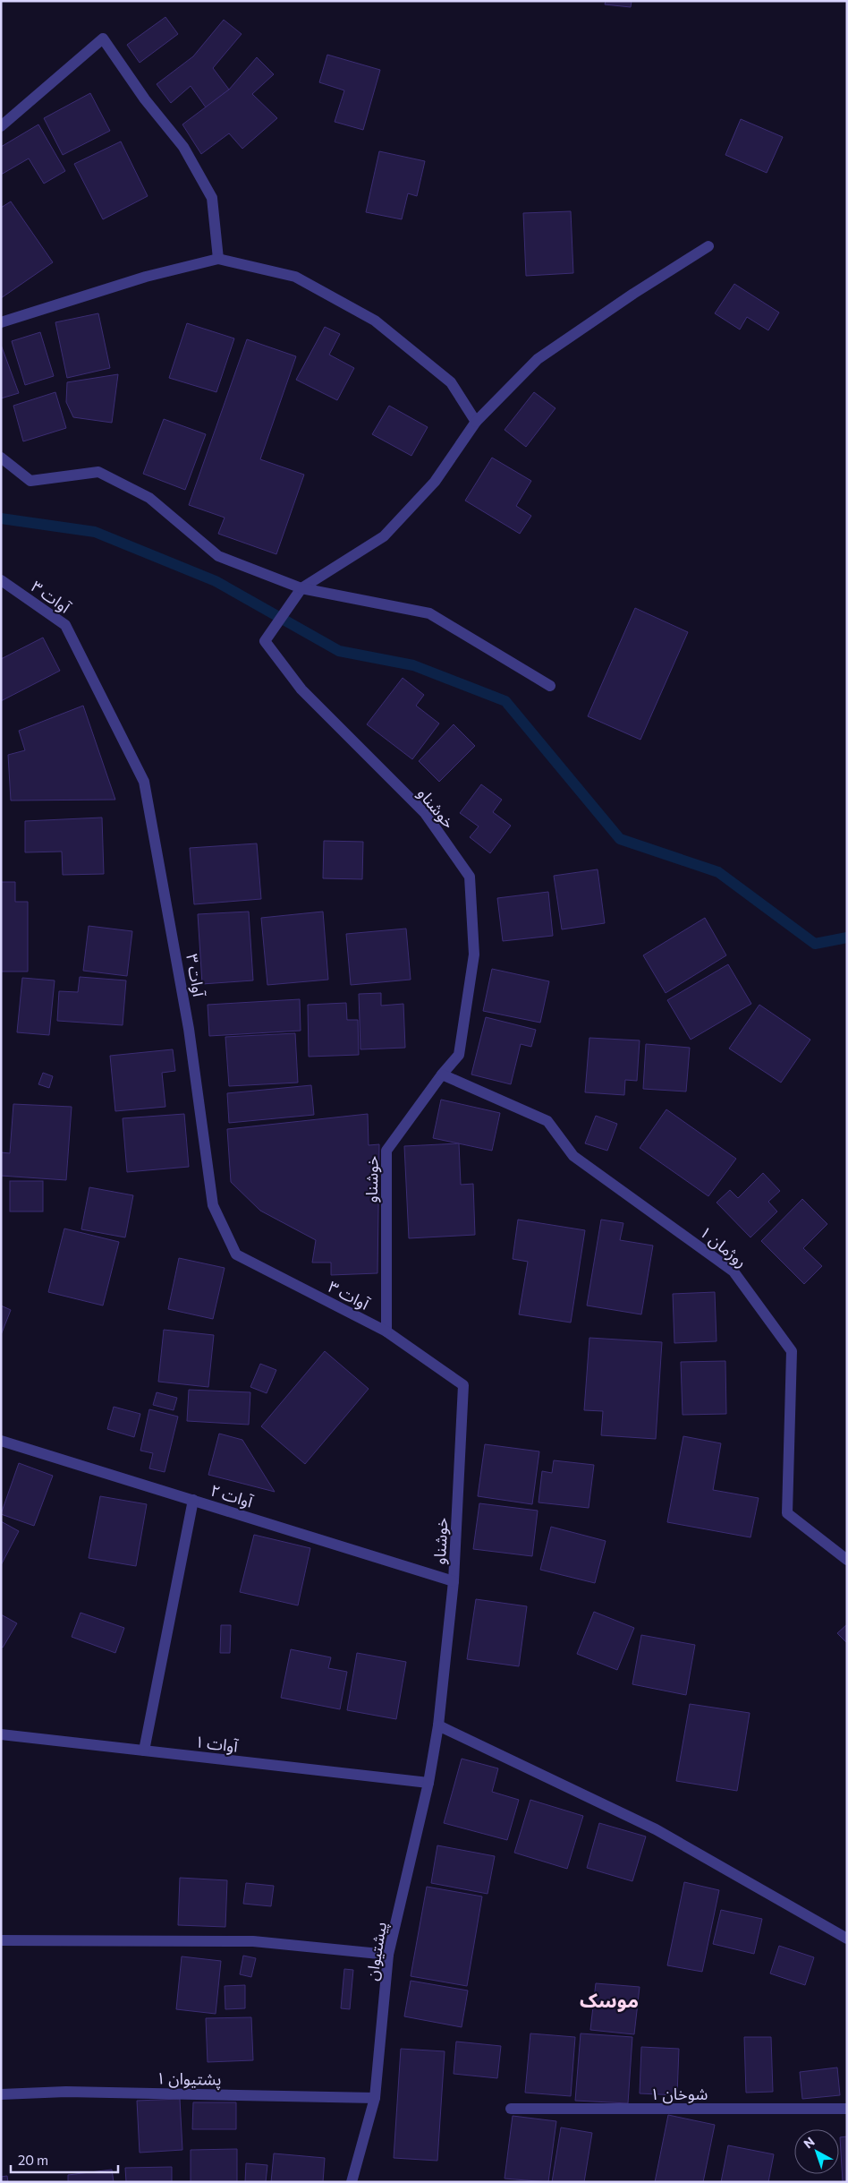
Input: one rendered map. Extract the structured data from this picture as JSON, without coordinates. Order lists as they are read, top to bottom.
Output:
{
  "streets": {
    "street": [
      "آوات ۳",
      "خوشناو",
      "روژمان ۱",
      "آوات ۲",
      "آوات ۱",
      "پیشتیوان",
      "پشتیوان ۱",
      "شوخان ۱"
    ]
  },
  "crossings": [
    ["آوات ۳", "خوشناو"],
    ["خوشناو", "روژمان ۱"],
    ["خوشناو", "آوات ۲"],
    ["خوشناو", "پیشتیوان"],
    ["آوات ۱", "پیشتیوان"],
    ["پیشتیوان", "پشتیوان ۱"]
  ],
  "districts": ["موسک"],
  "scale_bar": "20 m",
  "north": "top left"
}
